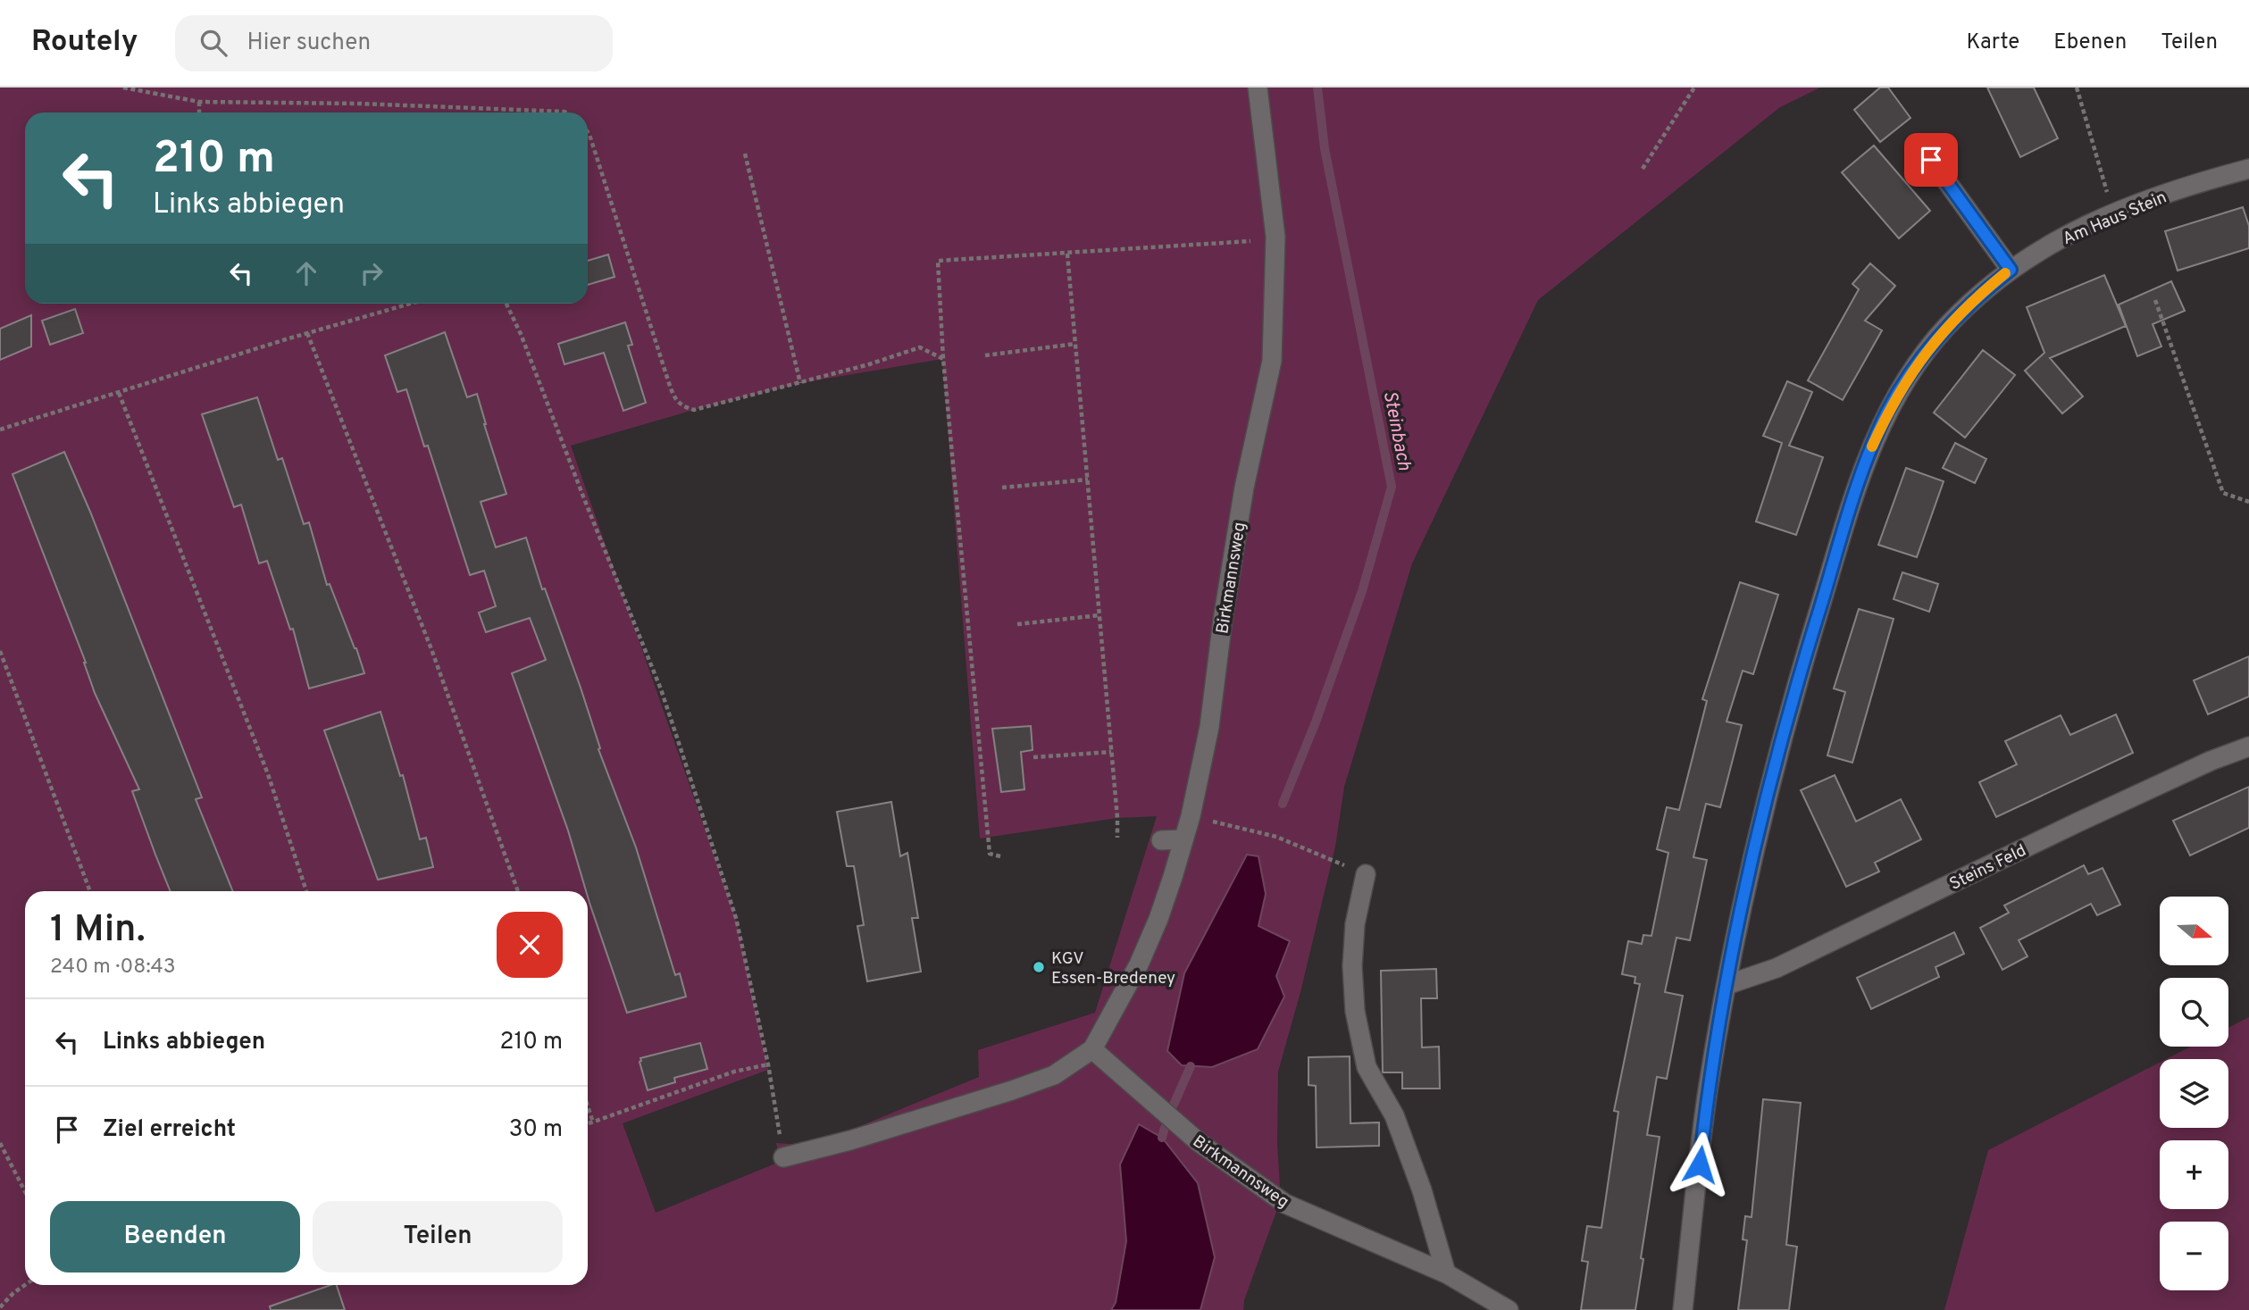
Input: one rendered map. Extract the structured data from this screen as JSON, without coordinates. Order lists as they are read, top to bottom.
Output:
{
  "streets": {
    "street": ["Am Haus Stein", "Birkmannsweg", "Steins Feld"]
  },
  "crossings": [
    ["Am Haus Stein", "Steins Feld"]
  ],
  "water": ["Steinbach"],
  "places": ["KGV Essen-Bredeney"],
  "north": "right",
  "page": {
    "header": "Routely",
    "search": "Hier suchen",
    "nav": ["Karte", "Ebenen", "Teilen"],
    "turn": ["210 m", "Links abbiegen"],
    "heading": ["1 Min.", "240 m · 08:43"],
    "map_buttons": ["+", "−"],
    "list": [
      {
        "name": "Links abbiegen",
        "value": "210 m"
      },
      {
        "name": "Ziel erreicht",
        "value": "30 m"
      }
    ],
    "buttons": ["Beenden", "Teilen"]
  }
}
